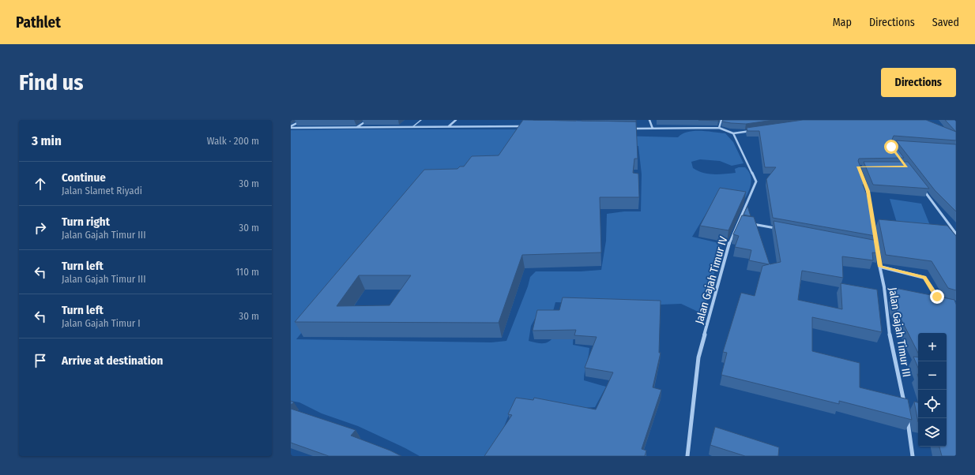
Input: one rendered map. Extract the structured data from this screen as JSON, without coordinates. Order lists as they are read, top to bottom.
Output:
{
  "streets": {
    "street": ["Jalan Gajah Timur IV", "Jalan Gajah Timur III"]
  },
  "page": {
    "header": "Pathlet",
    "nav": ["Map", "Directions", "Saved"],
    "buttons": "Directions",
    "title": "Find us",
    "heading": ["3 min", "Walk · 200 m"],
    "list": [
      ["Continue", "Jalan Slamet Riyadi", "30 m"],
      ["Turn right", "Jalan Gajah Timur III", "30 m"],
      ["Turn left", "Jalan Gajah Timur III", "110 m"],
      ["Turn left", "Jalan Gajah Timur I", "30 m"],
      "Arrive at destination"
    ],
    "map_buttons": ["+", "−"]
  }
}
